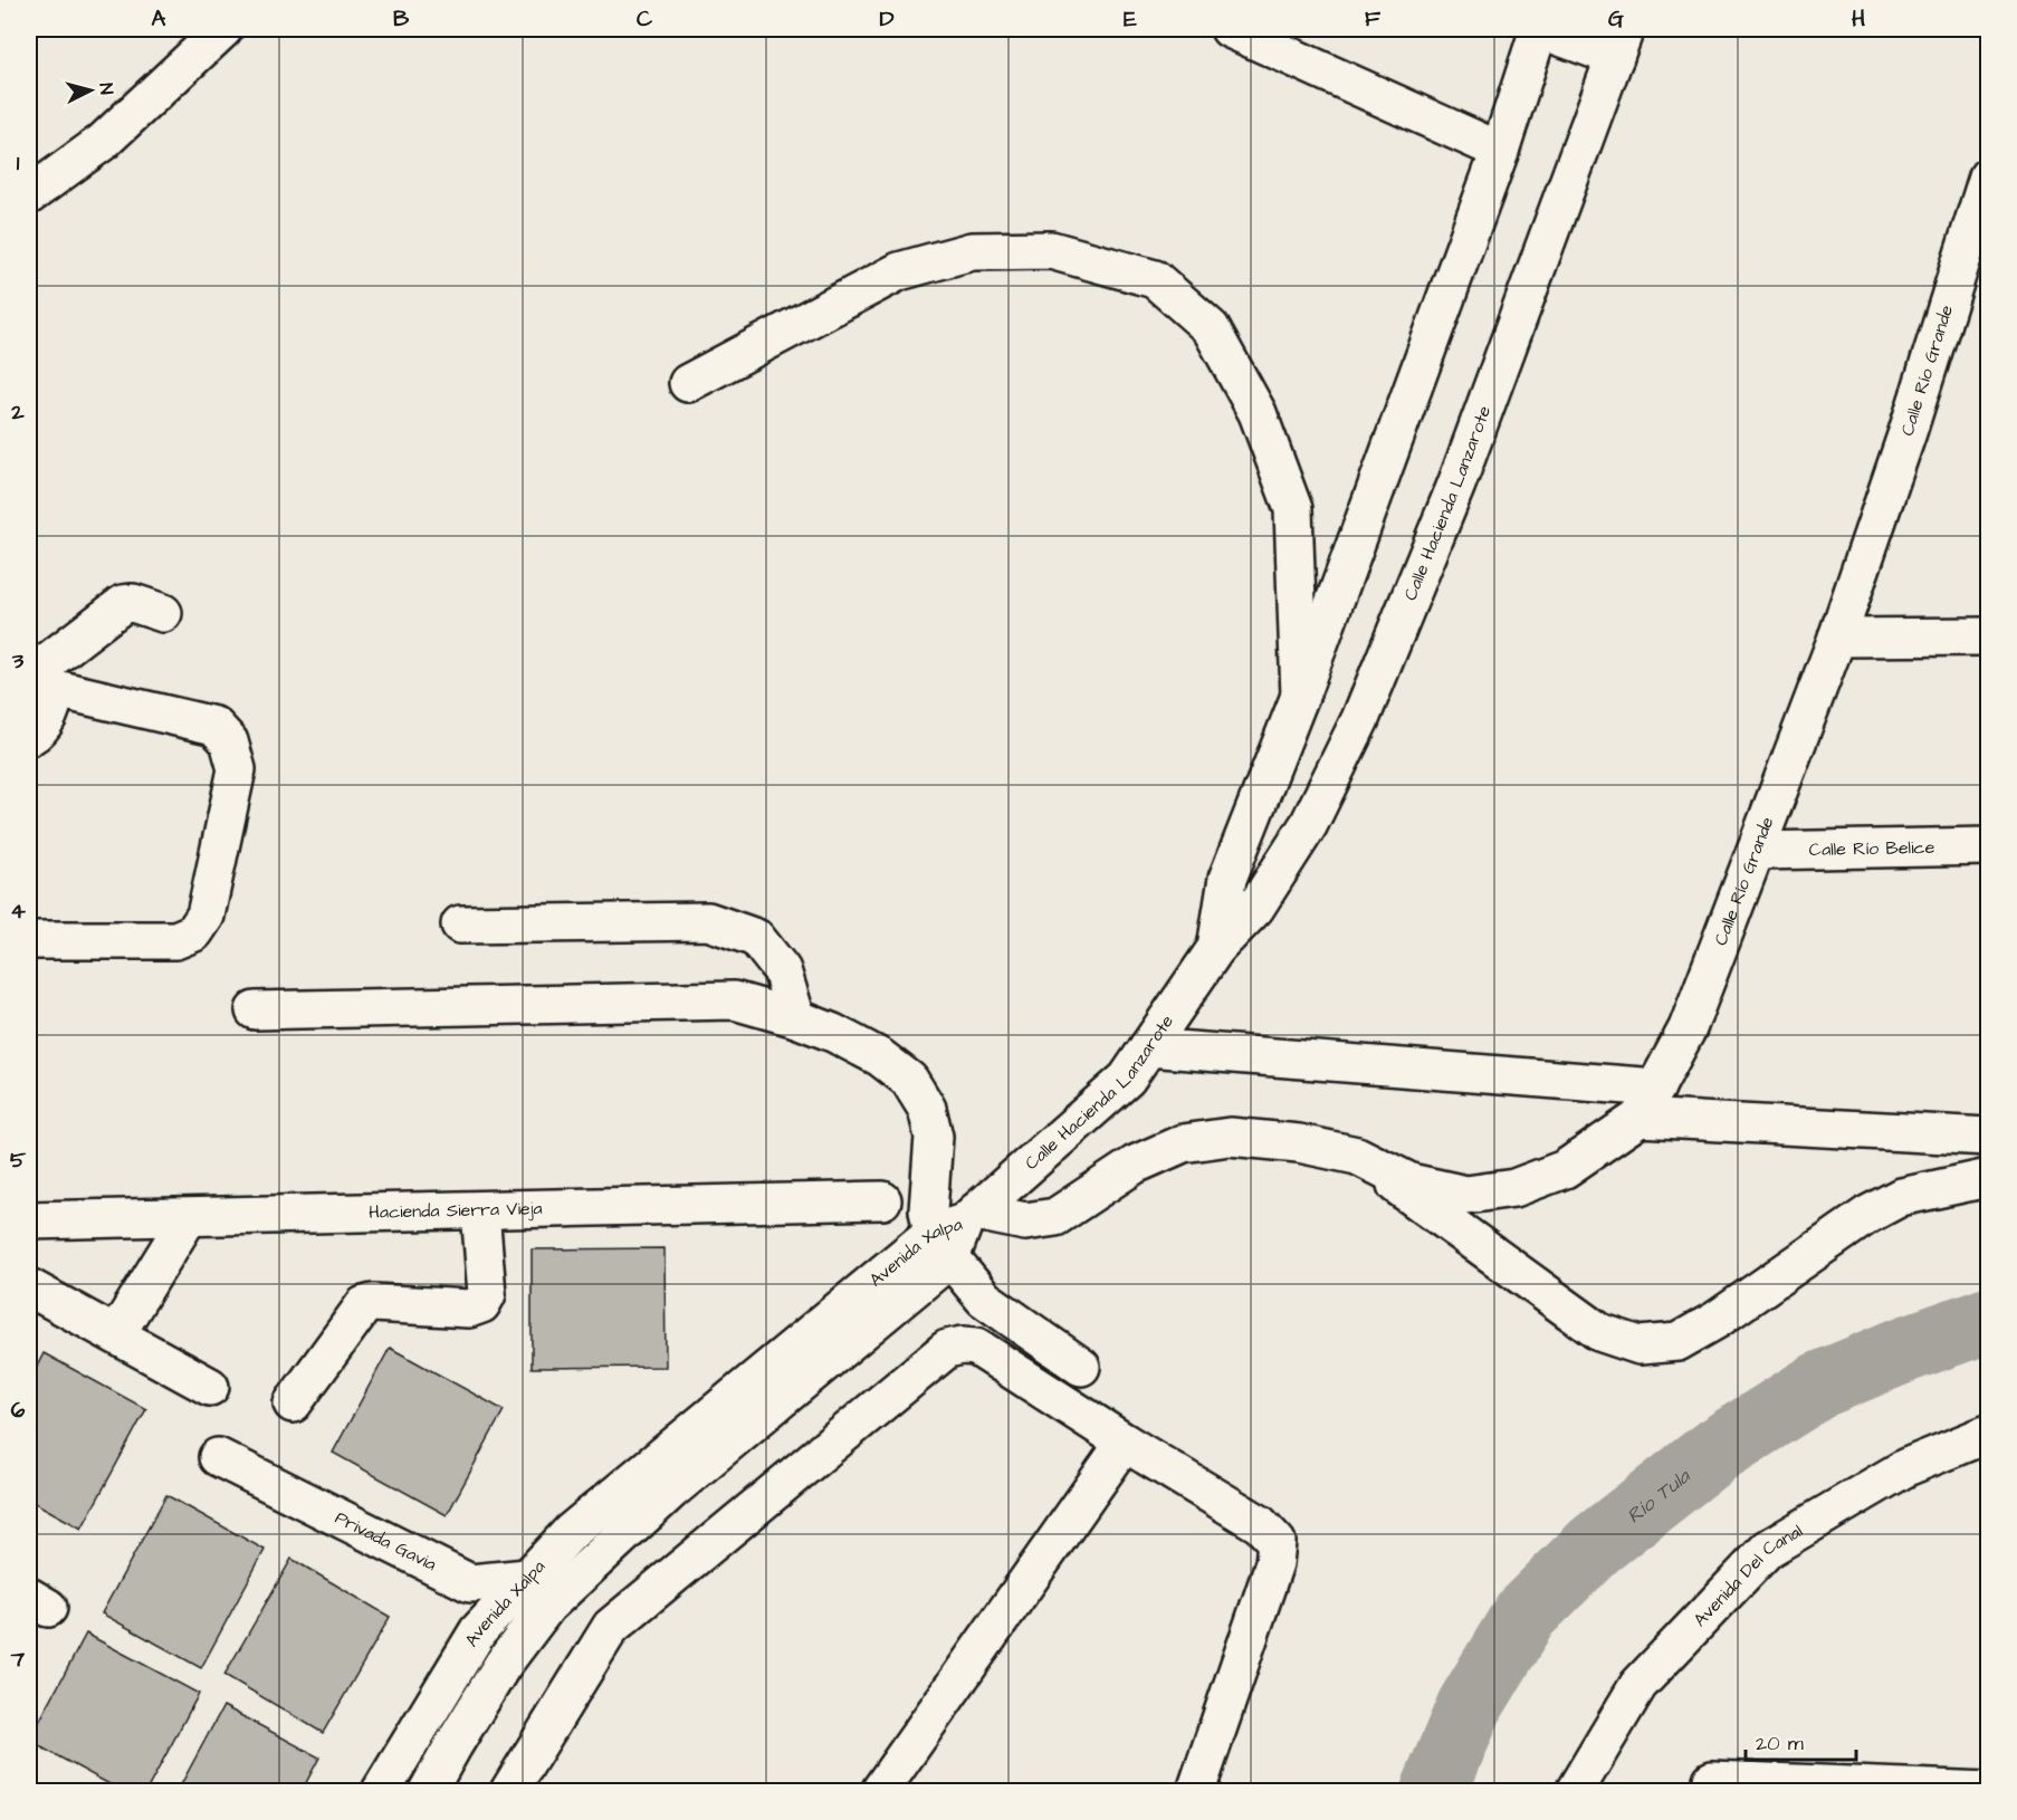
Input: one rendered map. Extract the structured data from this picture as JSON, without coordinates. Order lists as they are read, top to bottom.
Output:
{
  "streets": {
    "street": [
      "Calle Río Grande",
      "Calle Hacienda Lanzarote",
      "Calle Río Belice",
      "Hacienda Sierra Vieja",
      "Avenida Xalpa",
      "Privada Gavia",
      "Avenida Del Canal"
    ]
  },
  "crossings": [
    ["Calle Río Grande", "Calle Río Belice"],
    ["Calle Hacienda Lanzarote", "Avenida Xalpa"],
    ["Avenida Xalpa", "Privada Gavia"]
  ],
  "water": ["Río Tula"],
  "scale_bar": "20 m",
  "north": "right",
  "grid": {
    "columns": [
      "A",
      "B",
      "C",
      "D",
      "E",
      "F",
      "G",
      "H"
    ],
    "rows": [
      "1",
      "2",
      "3",
      "4",
      "5",
      "6",
      "7"
    ]
  }
}
